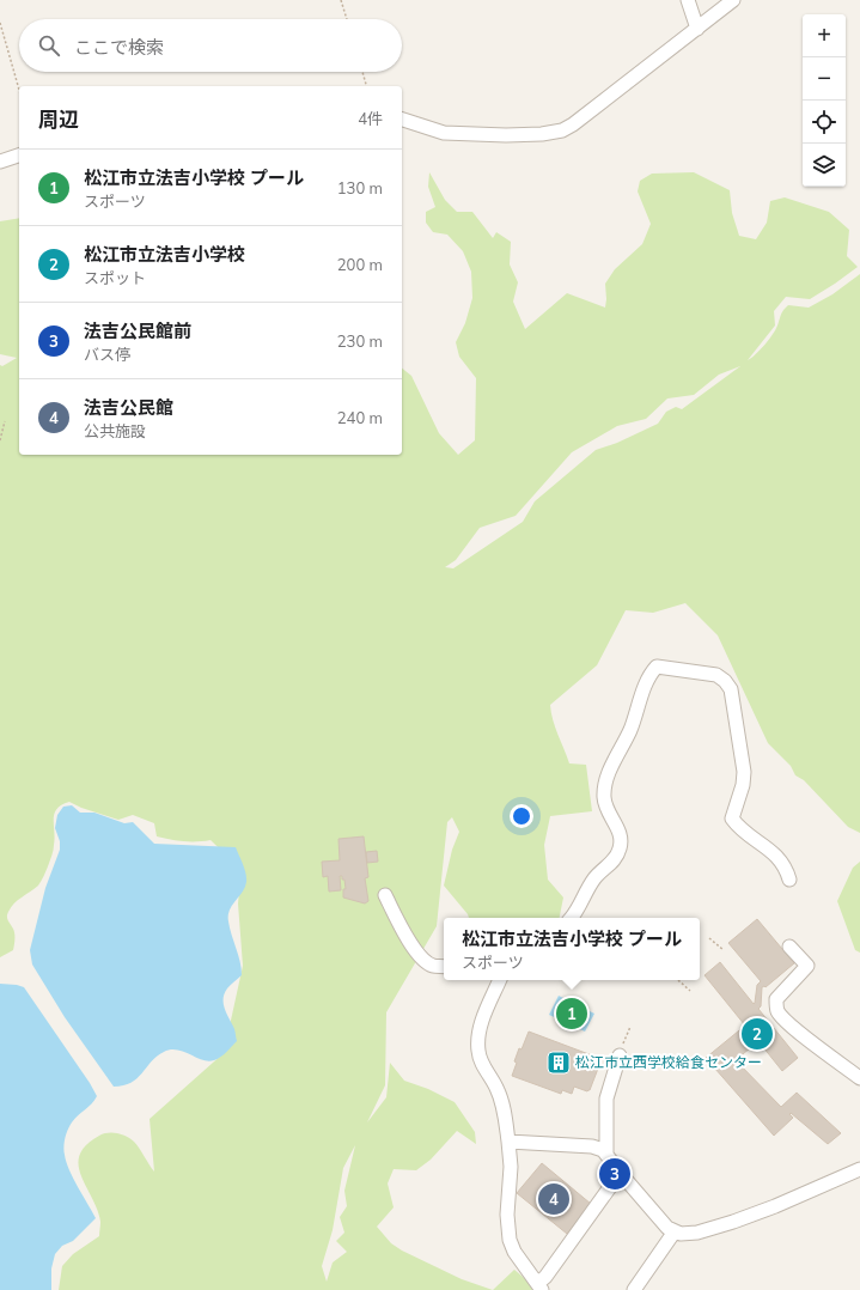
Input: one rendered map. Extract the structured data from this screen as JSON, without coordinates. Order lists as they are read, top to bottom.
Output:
{
  "places": {
    "building": ["松江市立西学校給食センター"]
  },
  "page": {
    "map_buttons": ["+", "−"],
    "search": "ここで検索",
    "heading": ["周辺", "4件"],
    "list": [
      {
        "mark": "1",
        "name": "松江市立法吉小学校 プール",
        "note": "スポーツ",
        "value": "130 m"
      },
      {
        "mark": "2",
        "name": "松江市立法吉小学校",
        "note": "スポット",
        "value": "200 m"
      },
      {
        "mark": "3",
        "name": "法吉公民館前",
        "note": "バス停",
        "value": "230 m"
      },
      {
        "mark": "4",
        "name": "法吉公民館",
        "note": "公共施設",
        "value": "240 m"
      }
    ],
    "popup": ["松江市立法吉小学校 プール", "スポーツ"],
    "pins": [
      "1",
      "2",
      "3",
      "4"
    ]
  }
}
